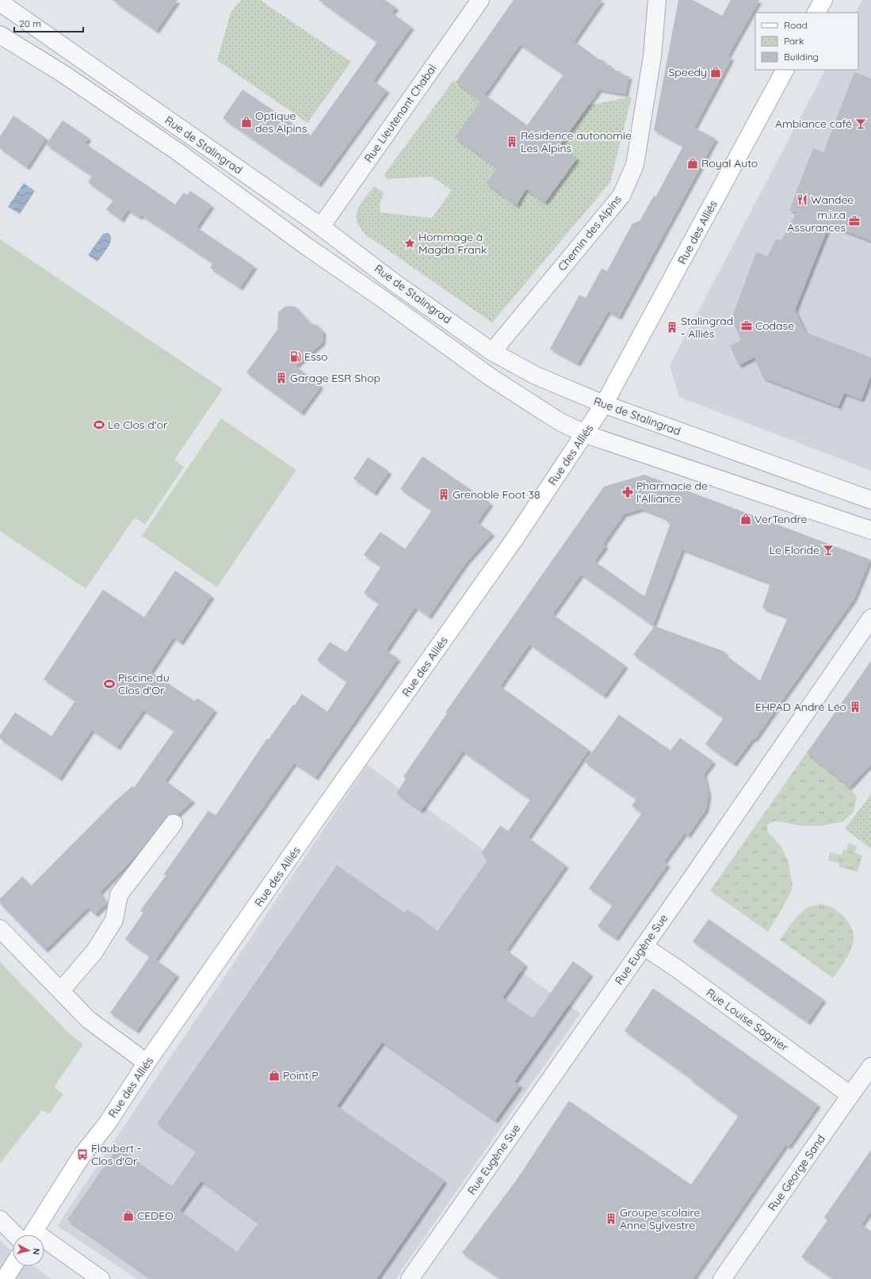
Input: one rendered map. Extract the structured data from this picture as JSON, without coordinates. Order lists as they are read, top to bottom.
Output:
{
  "streets": {
    "main road": ["Rue des Alliés"],
    "street": [
      "Rue Lieutenant Chabal",
      "Rue de Stalingrad",
      "Chemin des Alpins",
      "Rue Eugène Sue",
      "Rue Louise Sagnier",
      "Rue George Sand"
    ]
  },
  "crossings": [
    ["Rue Lieutenant Chabal", "Rue de Stalingrad"],
    ["Rue de Stalingrad", "Rue des Alliés"],
    ["Rue de Stalingrad", "Chemin des Alpins"],
    ["Rue Eugène Sue", "Rue Louise Sagnier"],
    ["Rue Louise Sagnier", "Rue George Sand"]
  ],
  "places": {
    "shop": [
      "Speedy",
      "Optique des Alpins",
      "Royal Auto",
      "VerTendre",
      "Point P",
      "CEDEO"
    ],
    "bar": ["Ambiance café", "Le Floride"],
    "building": [
      "Résidence autonomie Les Alpins",
      "Stalingrad - Alliés",
      "Garage ESR Shop",
      "Grenoble Foot 38",
      "EHPAD André Léo",
      "Groupe scolaire Anne Sylvestre"
    ],
    "restaurant": ["Wandee"],
    "office": ["m.i.r.a Assurances", "Codase"],
    "place": ["Hommage à Magda Frank"],
    "fuel station": ["Esso"],
    "sports": ["Le Clos d'or", "Piscine du Clos d'Or"],
    "pharmacy": ["Pharmacie de l'Alliance"],
    "bus stop": ["Flaubert - Clos d'Or"]
  },
  "legend": ["Road", "Park", "Building"],
  "scale_bar": "20 m",
  "north": "right"
}
